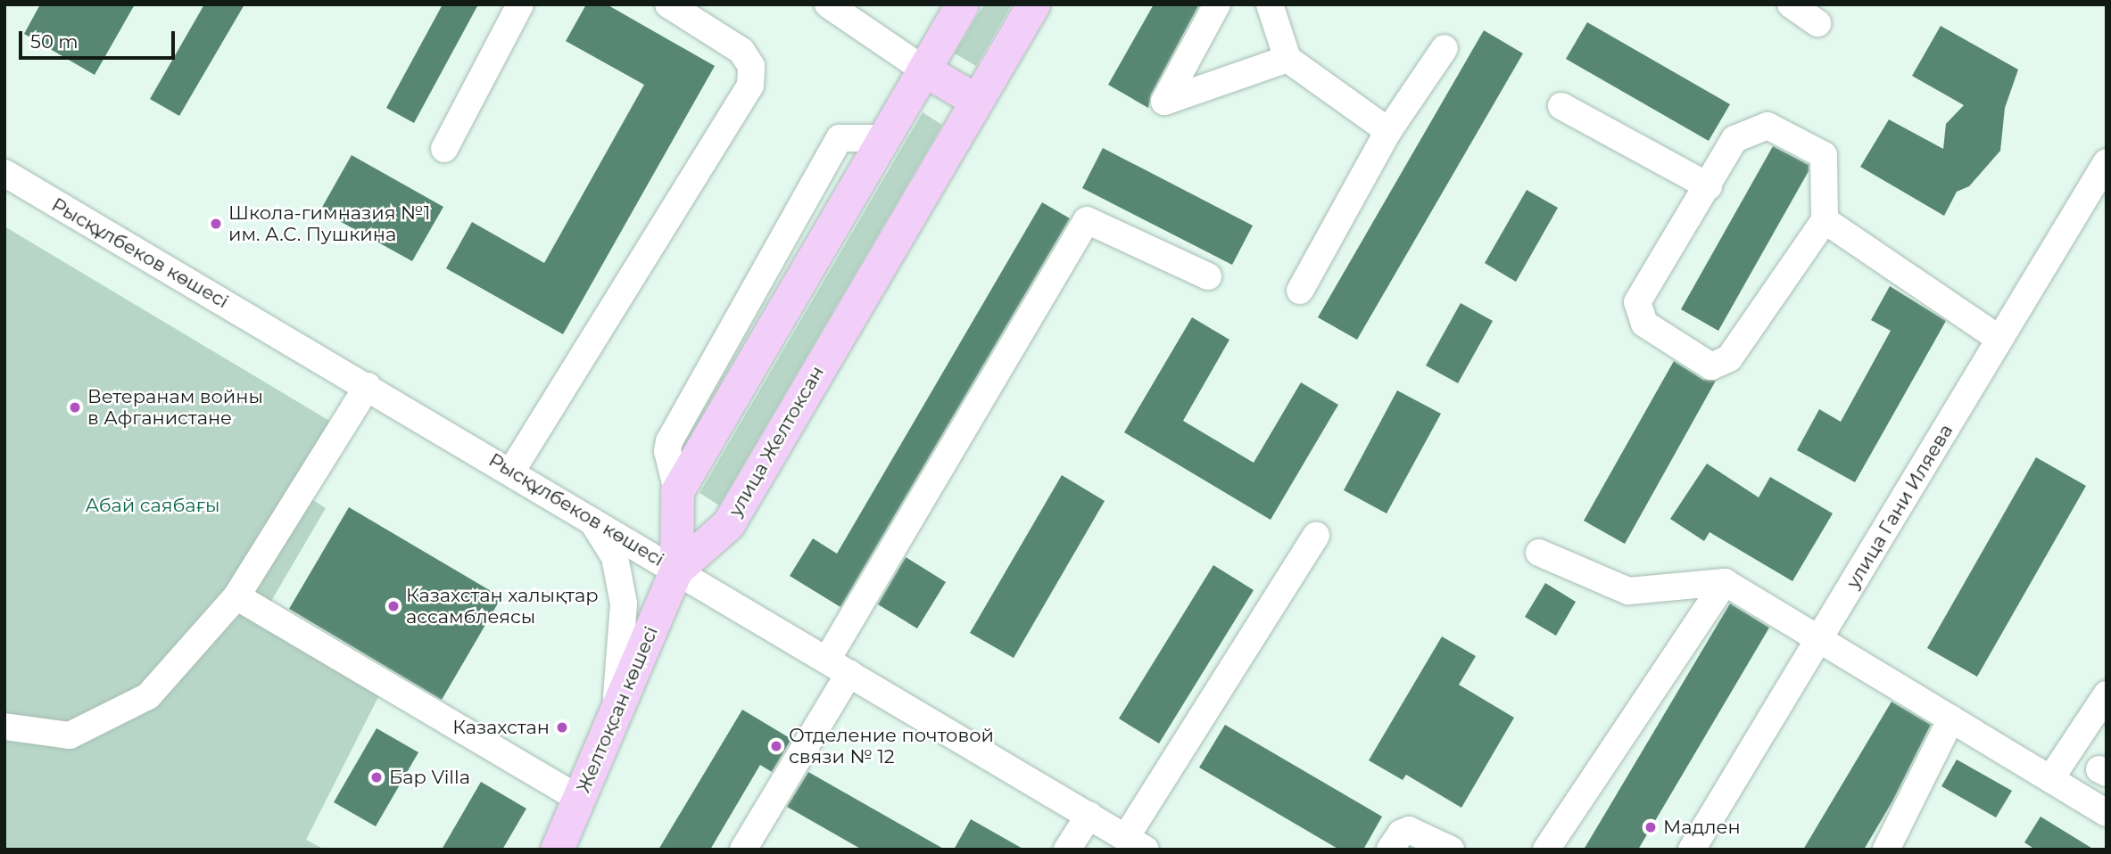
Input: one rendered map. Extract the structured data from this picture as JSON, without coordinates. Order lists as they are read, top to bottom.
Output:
{
  "streets": {
    "main road": ["улица Желтоксан", "Желтоқсан көшесі"],
    "street": ["Рысқұлбеков көшесі", "улица Гани Иляева"]
  },
  "crossings": [
    ["Рысқұлбеков көшесі", "улица Желтоксан"],
    ["Рысқұлбеков көшесі", "Желтоқсан көшесі"],
    ["улица Желтоксан", "Желтоқсан көшесі"]
  ],
  "parks": ["Абай саябағы"],
  "places": [
    "Школа-гимназия №1 им. А.С. Пушкина",
    "Ветеранам войны в Афганистане",
    "Казахстан халықтар ассамблеясы",
    "Казахстан",
    "Отделение почтовой связи № 12",
    "Бар Villa",
    "Мадлен"
  ],
  "scale_bar": "50 m"
}
